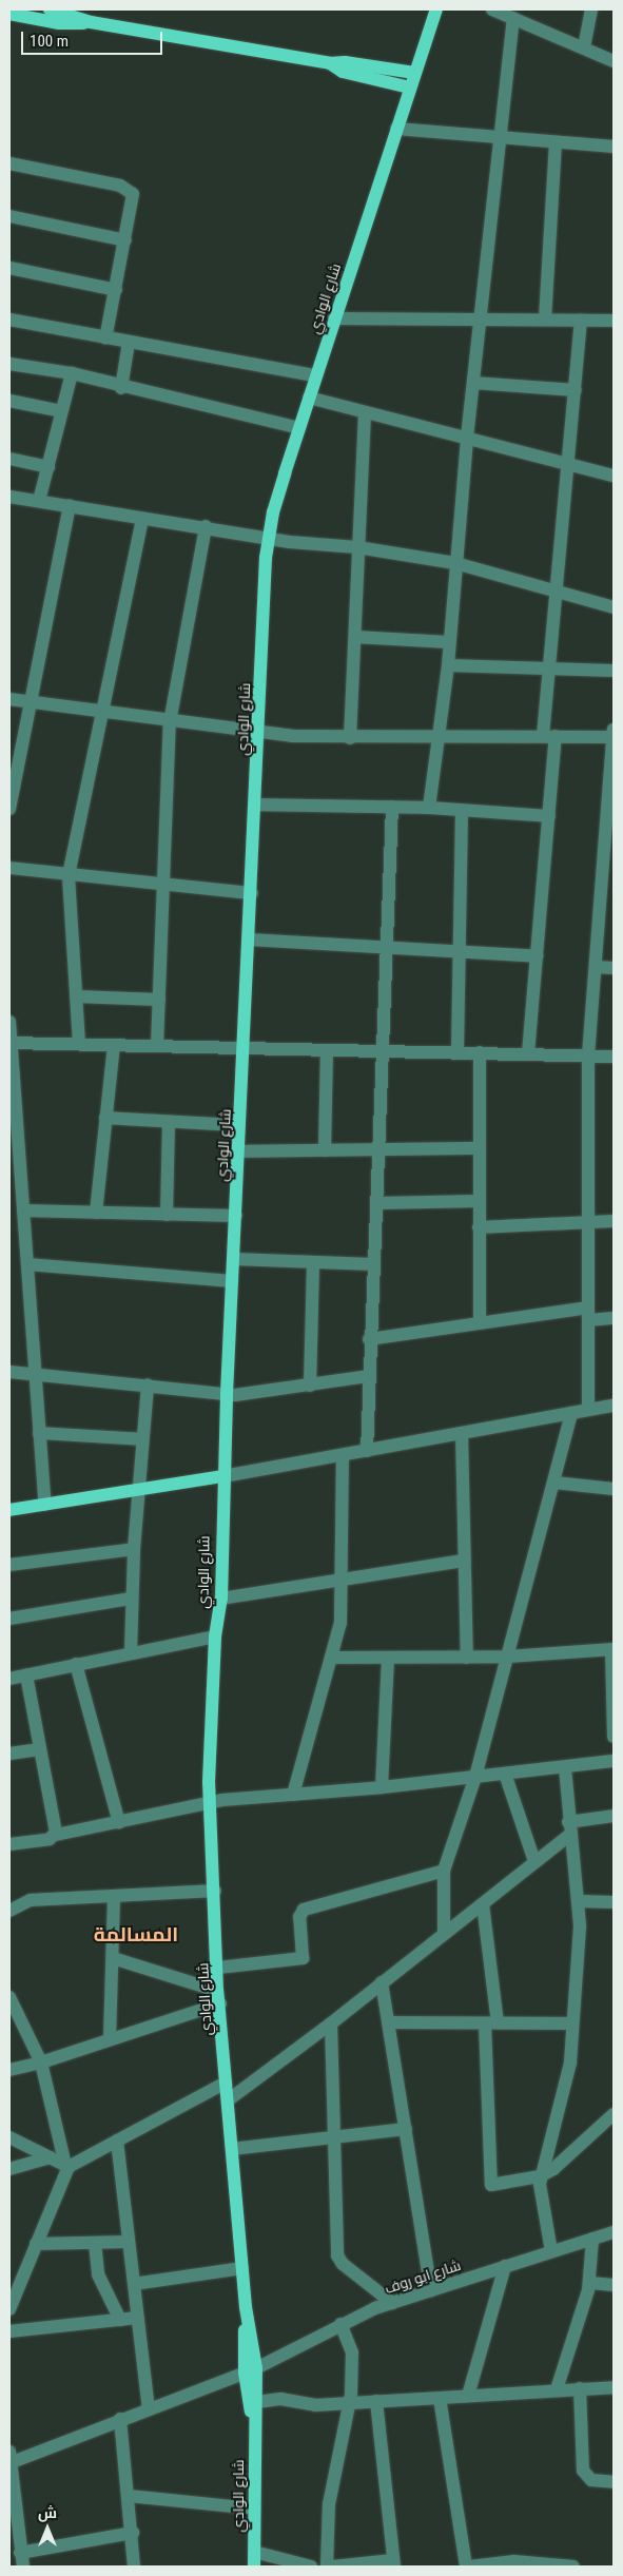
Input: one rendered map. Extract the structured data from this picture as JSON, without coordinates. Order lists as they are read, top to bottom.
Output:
{
  "streets": {
    "main road": ["شارع الوادي"],
    "street": ["شارع ابو روف"]
  },
  "crossings": [
    ["شارع الوادي", "شارع ابو روف"]
  ],
  "districts": ["المسالمة"],
  "scale_bar": "100 m",
  "north": "top"
}
